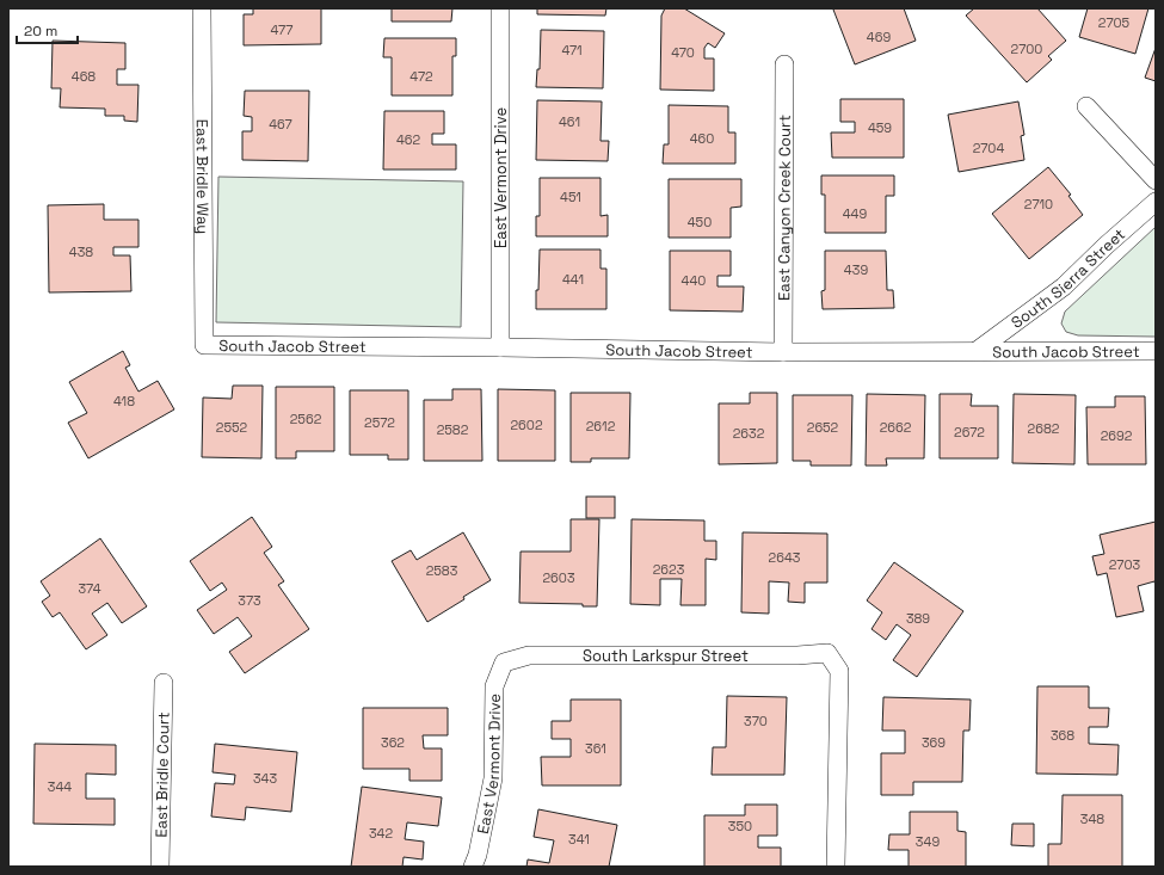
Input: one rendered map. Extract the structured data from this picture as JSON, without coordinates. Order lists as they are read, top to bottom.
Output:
{
  "streets": {
    "street": [
      "East Bridle Way",
      "East Vermont Drive",
      "East Canyon Creek Court",
      "South Sierra Street",
      "South Jacob Street",
      "South Larkspur Street",
      "East Bridle Court"
    ]
  },
  "crossings": [
    ["East Bridle Way", "South Jacob Street"],
    ["East Vermont Drive", "South Jacob Street"],
    ["East Vermont Drive", "South Larkspur Street"],
    ["East Canyon Creek Court", "South Jacob Street"],
    ["South Sierra Street", "South Jacob Street"]
  ],
  "house_numbers": [
    "2705",
    "477",
    "469",
    "2700",
    "471",
    "470",
    "468",
    "472",
    "461",
    "467",
    "459",
    "460",
    "462",
    "2704",
    "451",
    "2710",
    "449",
    "450",
    "438",
    "439",
    "441",
    "440",
    "418",
    "2562",
    "2572",
    "2602",
    "2612",
    "2552",
    "2652",
    "2662",
    "2682",
    "2582",
    "2672",
    "2632",
    "2692",
    "2643",
    "2703",
    "2623",
    "2583",
    "2603",
    "374",
    "373",
    "389",
    "370",
    "368",
    "362",
    "369",
    "361",
    "343",
    "344",
    "348",
    "350",
    "342",
    "341",
    "349"
  ],
  "scale_bar": "20 m"
}
